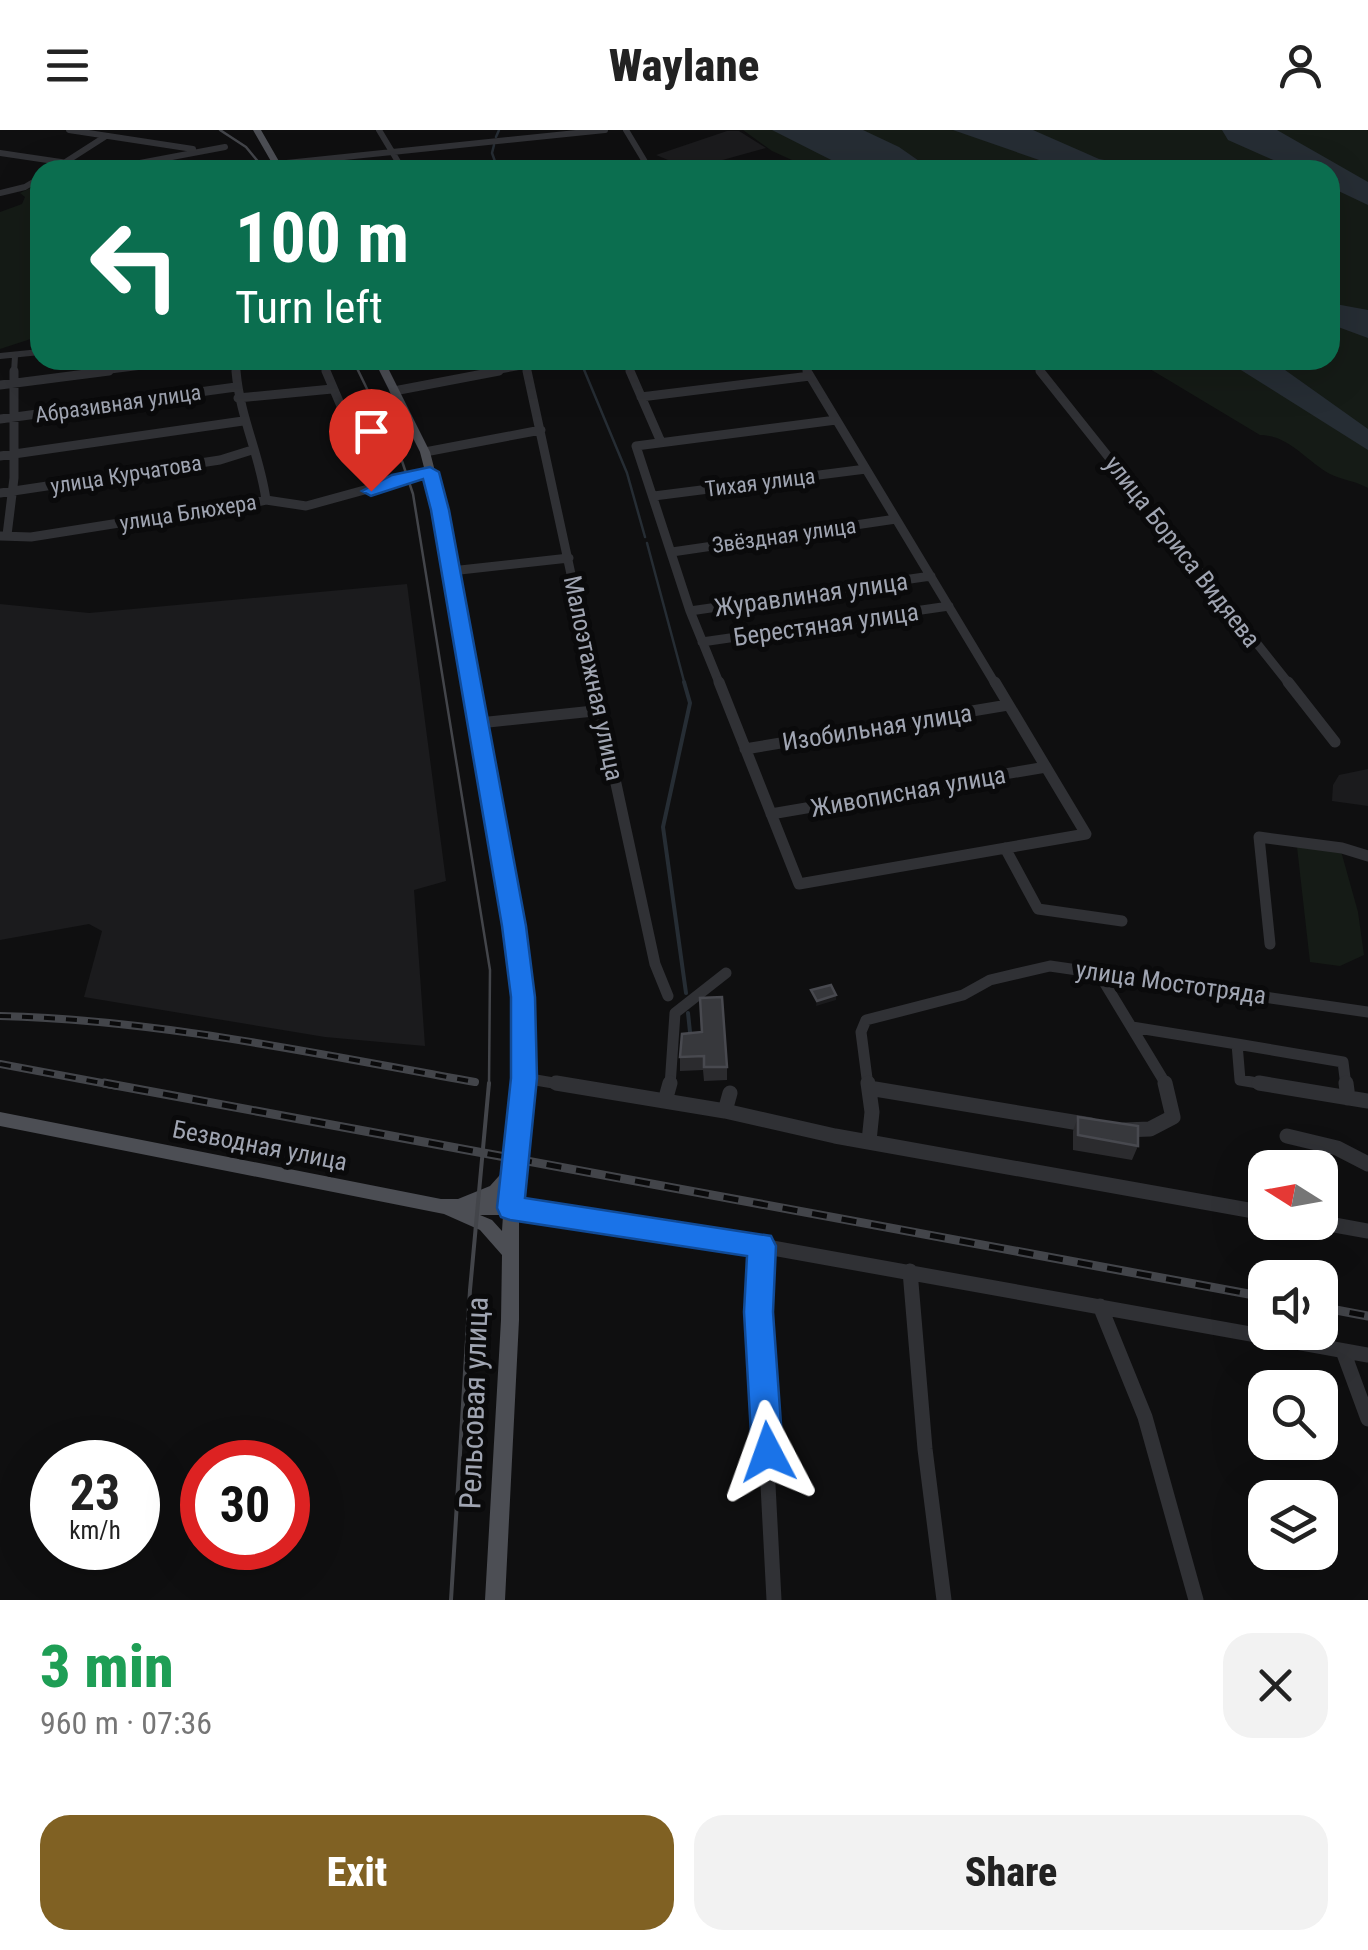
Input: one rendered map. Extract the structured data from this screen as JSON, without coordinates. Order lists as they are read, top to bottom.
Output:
{
  "streets": {
    "main road": ["Безводная улица", "Рельсовая улица"],
    "street": [
      "Абразивная улица",
      "улица Курчатова",
      "Тихая улица",
      "улица Блюхера",
      "Звёздная улица",
      "улица Бориса Видяева",
      "Журавлиная улица",
      "Берестяная улица",
      "Малоэтажная улица",
      "Изобильная улица",
      "Живописная улица",
      "улица Мостотряда"
    ]
  },
  "crossings": [
    ["улица Блюхера", "Рельсовая улица"],
    ["Безводная улица", "Рельсовая улица"]
  ],
  "north": "left",
  "page": {
    "header": "Waylane",
    "turn": ["100 m", "Turn left"],
    "speed": "23 km/h",
    "limit": "30",
    "heading": ["3 min", "960 m · 07:36"],
    "buttons": ["Exit", "Share"]
  }
}
